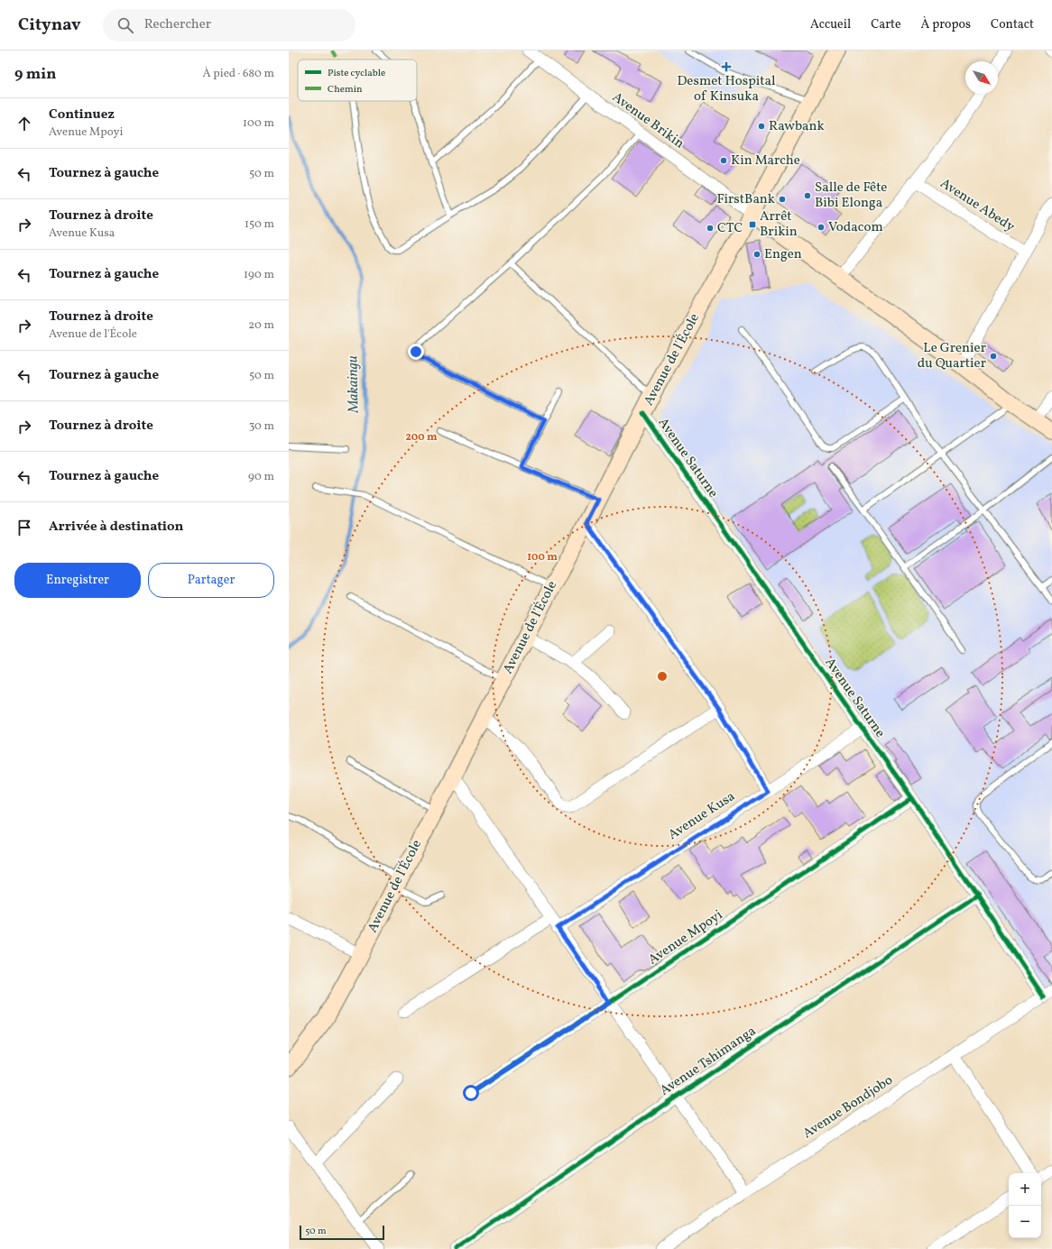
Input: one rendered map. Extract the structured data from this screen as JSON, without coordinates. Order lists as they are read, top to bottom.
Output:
{
  "streets": {
    "main road": ["Avenue de l'École"],
    "street": [
      "Avenue Brikin",
      "Avenue Abedy",
      "Avenue Saturne",
      "Avenue Kusa",
      "Avenue Mpoyi",
      "Avenue Tshimanga",
      "Avenue Bondjobo"
    ]
  },
  "crossings": [
    ["Avenue Brikin", "Avenue de l'École"],
    ["Avenue de l'École", "Avenue Saturne"],
    ["Avenue Saturne", "Avenue Kusa"],
    ["Avenue Saturne", "Avenue Mpoyi"],
    ["Avenue Saturne", "Avenue Tshimanga"],
    ["Avenue Saturne", "Avenue Bondjobo"]
  ],
  "water": ["Makaingu"],
  "places": {
    "health": ["Desmet Hospital of Kinsuka"],
    "other": [
      "Rawbank",
      "Kin Marche",
      "Salle de Fête Bibi Elonga",
      "FirstBank",
      "Vodacom",
      "CTC",
      "Engen",
      "Le Grenier du Quartier"
    ],
    "transit": ["Arrêt Brikin"]
  },
  "legend": ["Piste cyclable", "Chemin"],
  "scale_bar": "50 m",
  "north": "bottom right",
  "page": {
    "header": "Citynav",
    "search": "Rechercher",
    "nav": [
      "Accueil",
      "Carte",
      "À propos",
      "Contact"
    ],
    "heading": ["9 min", "À pied · 680 m"],
    "list": [
      ["Continuez", "Avenue Mpoyi", "100 m"],
      ["Tournez à gauche", "50 m"],
      ["Tournez à droite", "Avenue Kusa", "150 m"],
      ["Tournez à gauche", "190 m"],
      ["Tournez à droite", "Avenue de l'École", "20 m"],
      ["Tournez à gauche", "50 m"],
      ["Tournez à droite", "30 m"],
      ["Tournez à gauche", "90 m"],
      "Arrivée à destination"
    ],
    "buttons": ["Enregistrer", "Partager"],
    "map_buttons": ["+", "−"],
    "scale": "50 m"
  },
  "rings": ["200 m", "100 m"]
}
